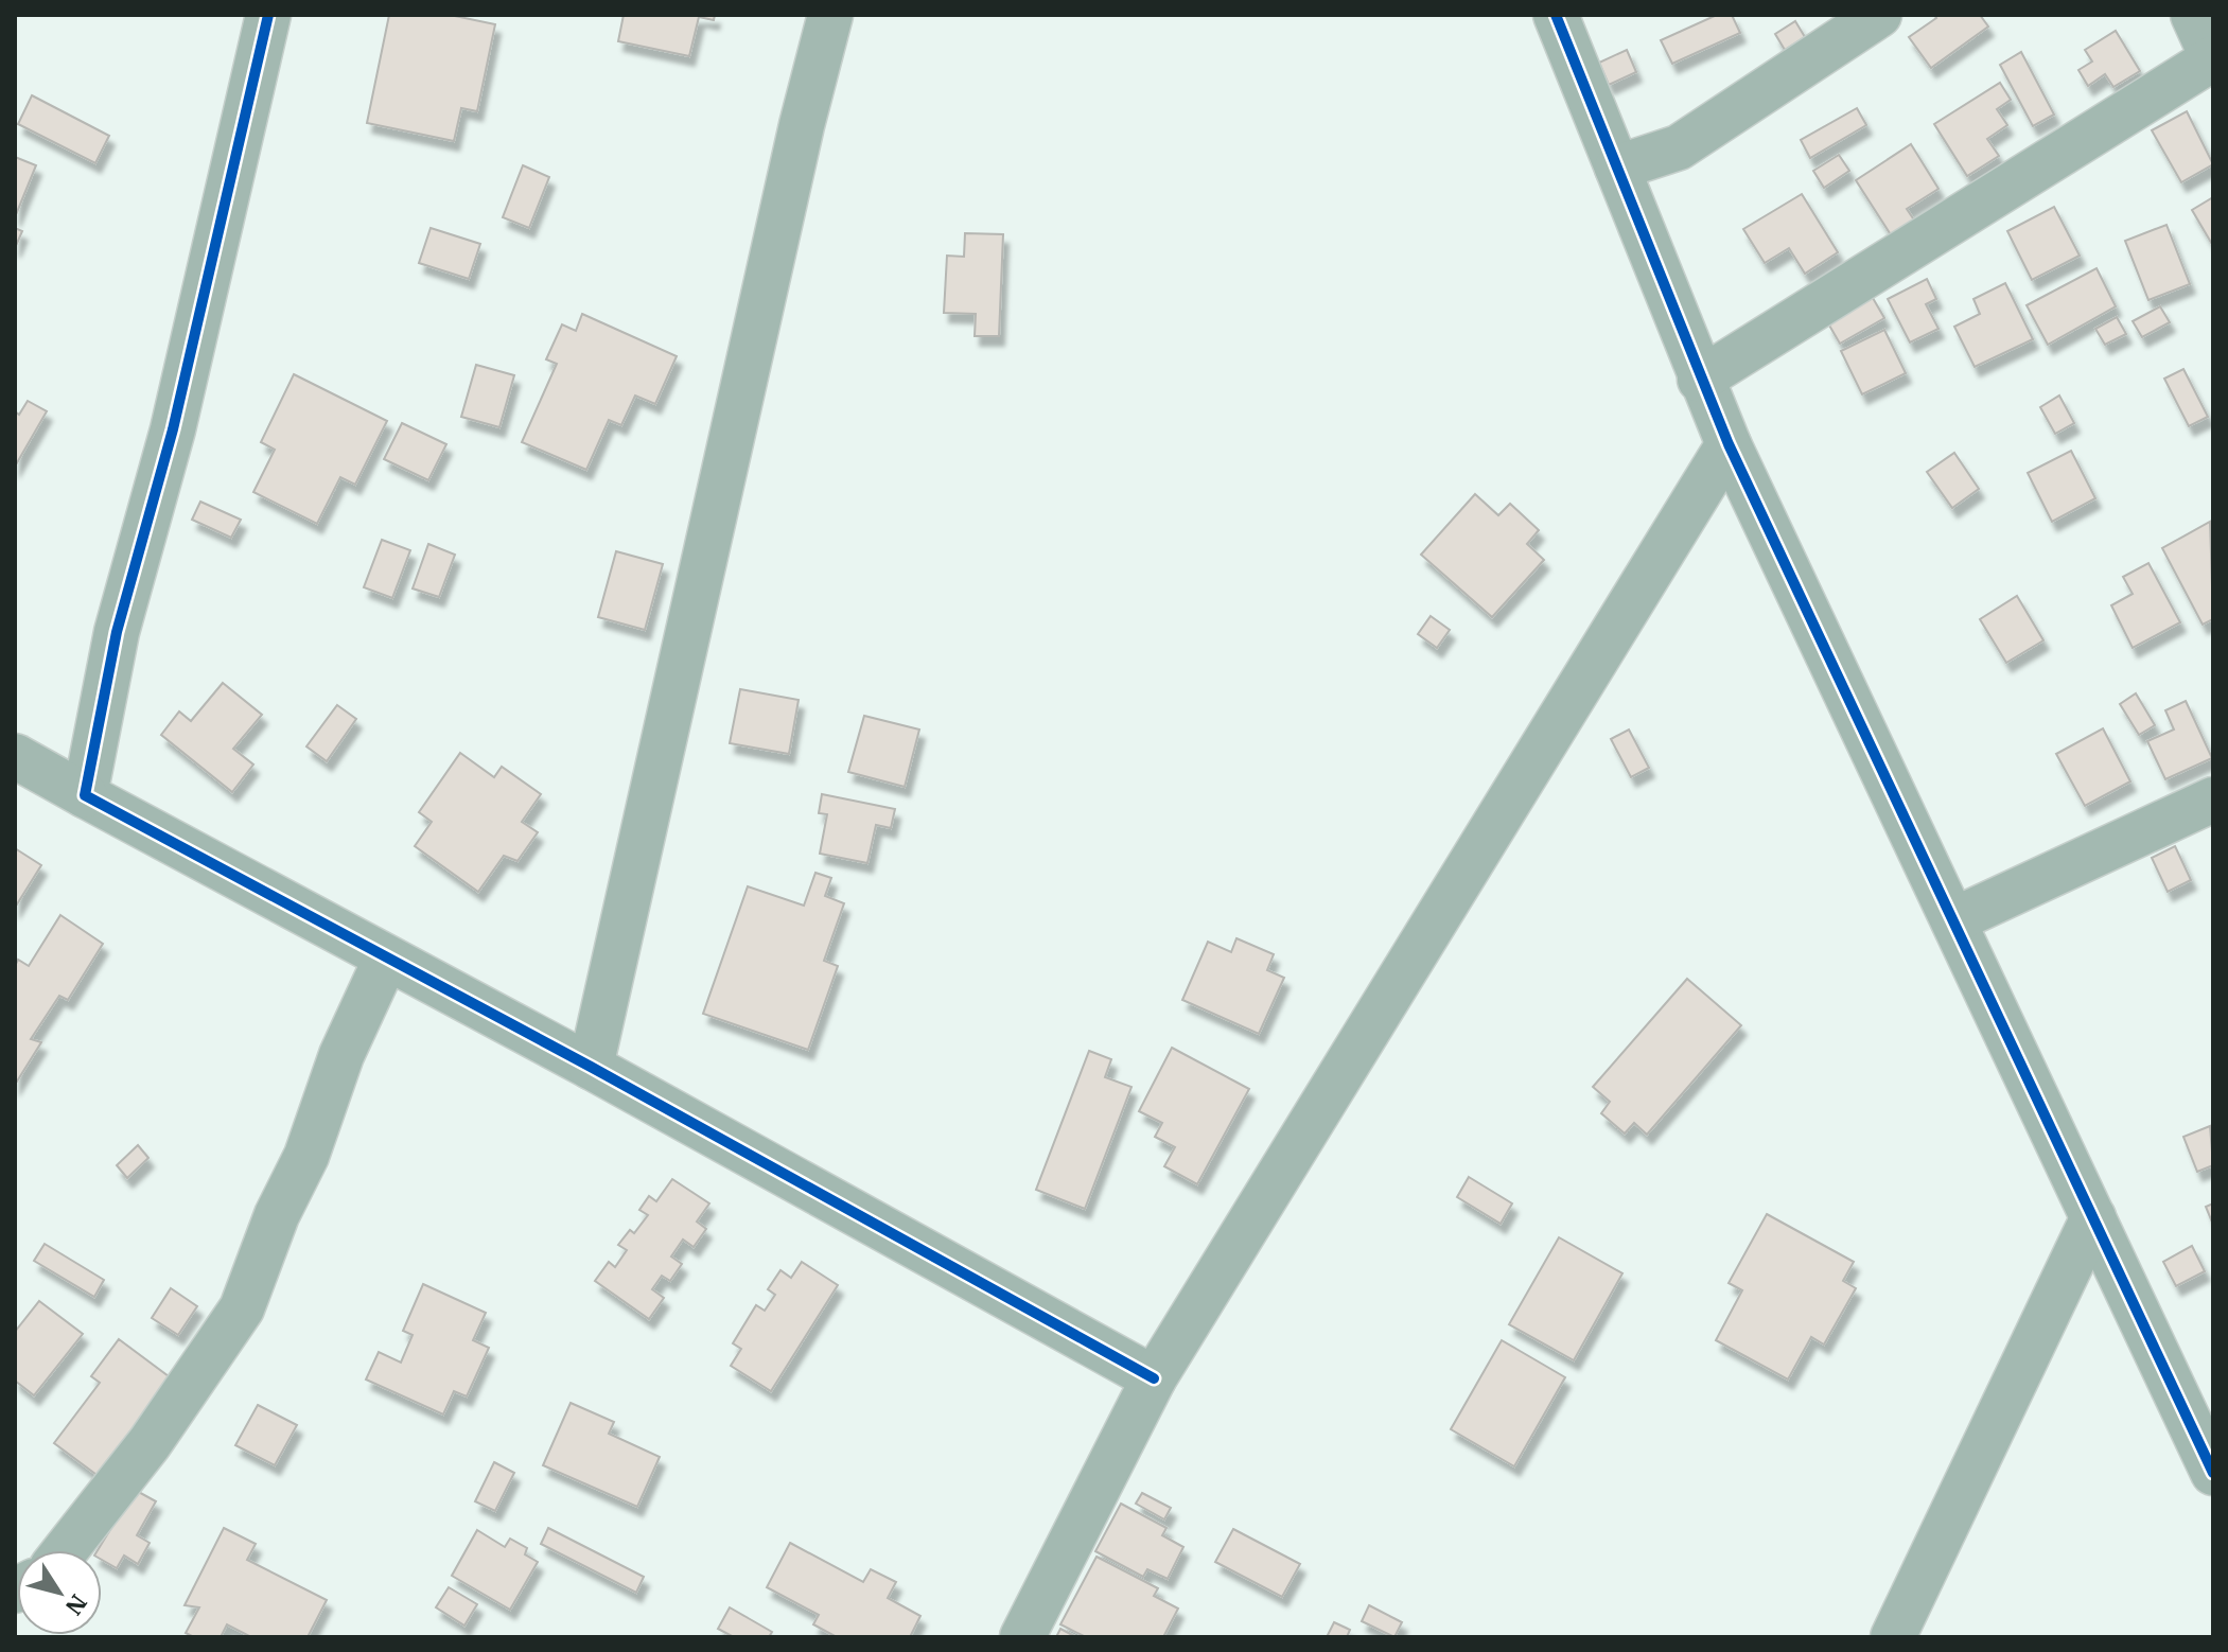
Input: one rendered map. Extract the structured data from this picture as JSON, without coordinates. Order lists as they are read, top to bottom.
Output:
{
  "north": "bottom right"
}
